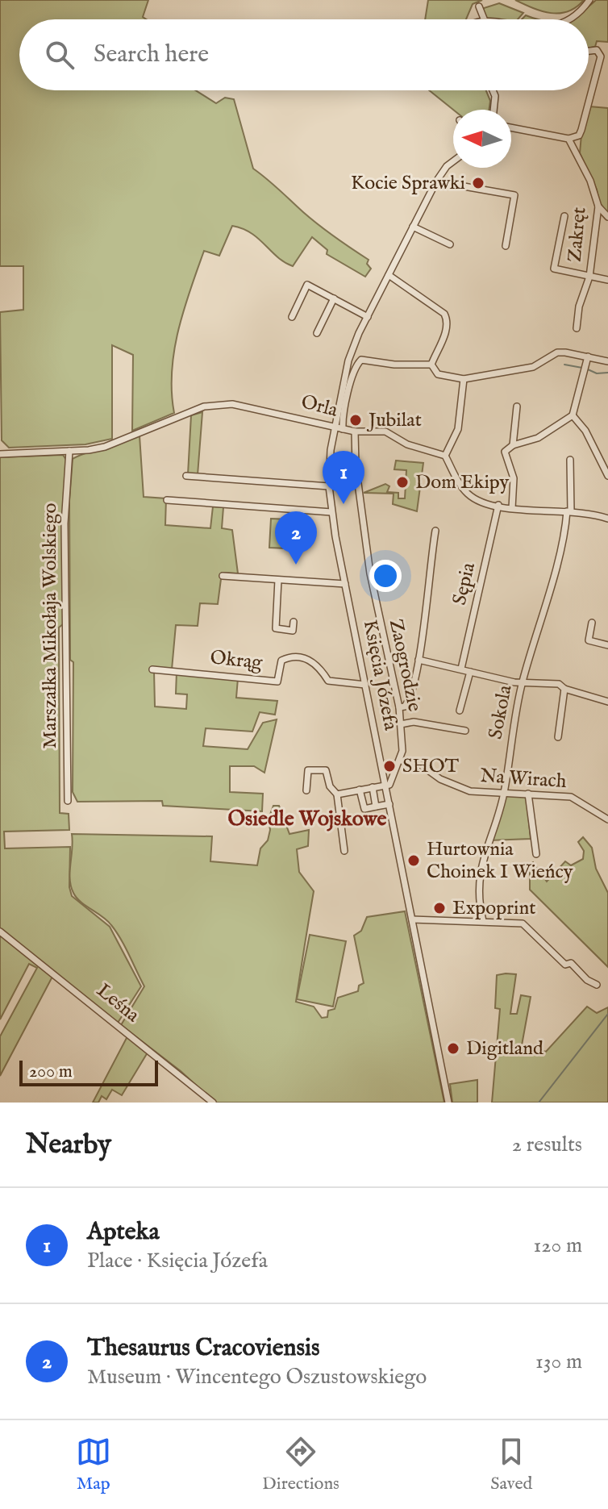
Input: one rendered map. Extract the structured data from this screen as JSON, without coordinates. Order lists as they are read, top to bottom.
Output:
{
  "streets": {
    "street": [
      "Zakręt",
      "Orla",
      "Sępia",
      "Marszałka Mikołaja Wolskiego",
      "Okrąg",
      "Zaogrodzie",
      "Księcia Józefa",
      "Sokola",
      "Na Wirach",
      "Leśna"
    ]
  },
  "crossings": [
    ["Orla", "Marszałka Mikołaja Wolskiego"],
    ["Orla", "Zaogrodzie"],
    ["Orla", "Księcia Józefa"],
    ["Okrąg", "Księcia Józefa"],
    ["Zaogrodzie", "Na Wirach"],
    ["Sokola", "Na Wirach"]
  ],
  "districts": ["Osiedle Wojskowe"],
  "places": [
    "Kocie Sprawki",
    "Jubilat",
    "Dom Ekipy",
    "SHOT",
    "Hurtownia Choinek I Wieńcy",
    "Expoprint",
    "Digitland"
  ],
  "scale_bar": "200 m",
  "north": "left",
  "page": {
    "search": "Search here",
    "pins": ["1", "2"],
    "scale": "200 m",
    "heading": ["Nearby", "2 results"],
    "list": [
      {
        "mark": "1",
        "name": "Apteka",
        "note": "Place · Księcia Józefa",
        "value": "120 m"
      },
      {
        "mark": "2",
        "name": "Thesaurus Cracoviensis",
        "note": "Museum · Wincentego Oszustowskiego",
        "value": "130 m"
      }
    ],
    "nav": ["Map", "Directions", "Saved"]
  }
}
